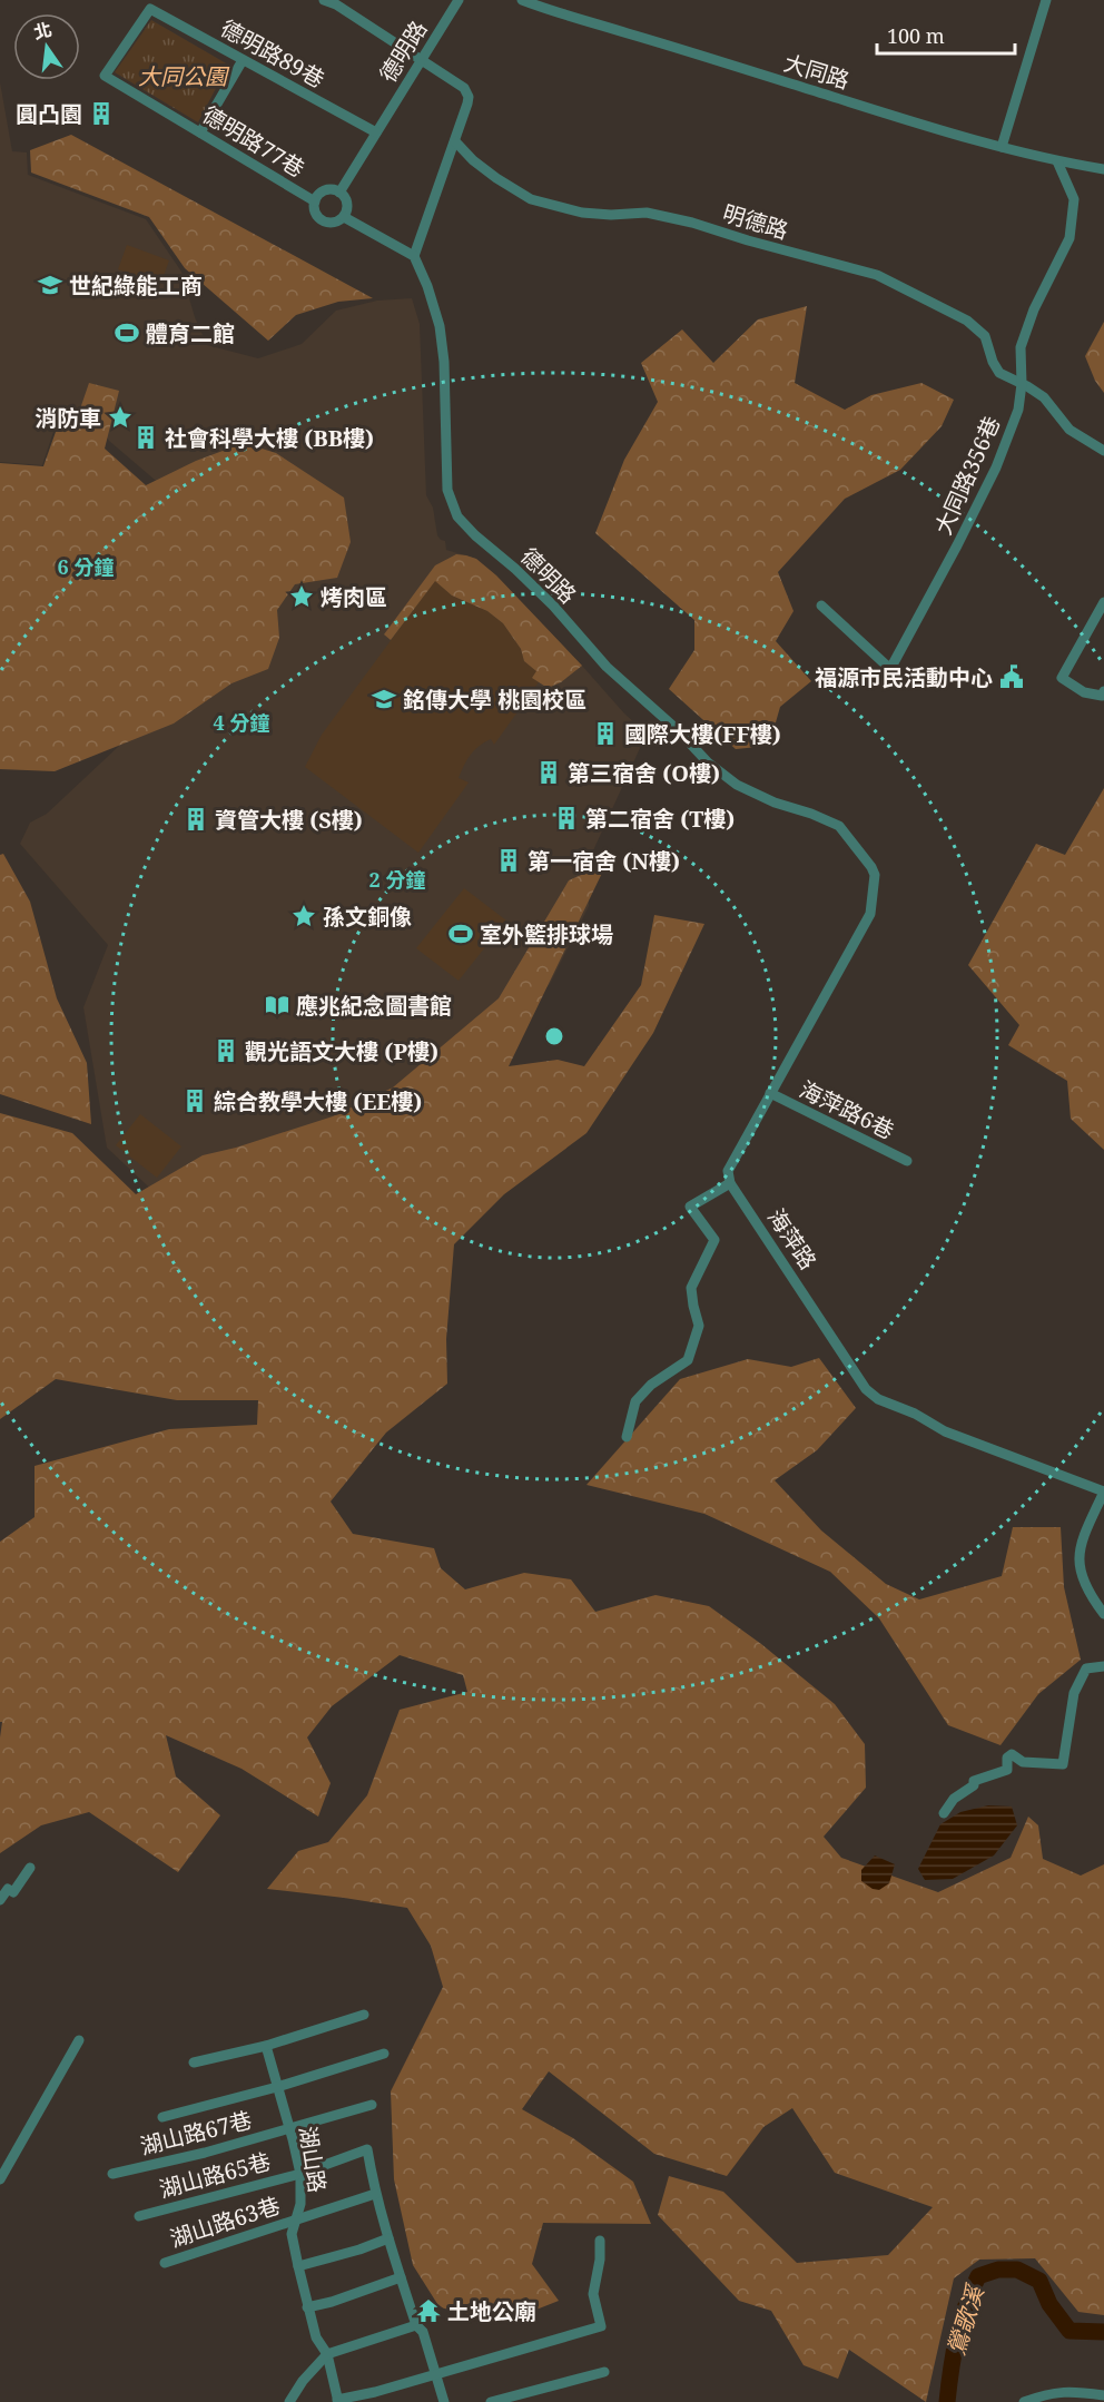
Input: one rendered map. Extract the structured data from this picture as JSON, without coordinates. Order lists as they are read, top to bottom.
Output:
{
  "streets": {
    "street": [
      "德明路",
      "德明路89巷",
      "大同路",
      "德明路77巷",
      "明德路",
      "大同路356巷",
      "海萍路6巷",
      "海萍路",
      "湖山路67巷",
      "湖山路",
      "湖山路65巷",
      "湖山路63巷"
    ]
  },
  "crossings": [
    ["德明路", "德明路89巷"],
    ["德明路", "德明路77巷"],
    ["德明路", "海萍路6巷"],
    ["德明路89巷", "德明路77巷"],
    ["大同路", "大同路356巷"],
    ["明德路", "大同路356巷"],
    ["湖山路67巷", "湖山路"],
    ["湖山路", "湖山路65巷"],
    ["湖山路", "湖山路63巷"],
    ["湖山路65巷", "湖山路63巷"]
  ],
  "water": ["鶯歌溪"],
  "parks": ["大同公園"],
  "places": {
    "building": [
      "圓凸園",
      "社會科學大樓 (BB樓)",
      "國際大樓(FF樓)",
      "第三宿舍 (O樓)",
      "第二宿舍 (T樓)",
      "資管大樓 (S樓)",
      "第一宿舍 (N樓)",
      "觀光語文大樓 (P樓)",
      "綜合教學大樓 (EE樓)"
    ],
    "school or university": ["世紀綠能工商", "銘傳大學 桃園校區"],
    "sports": ["體育二館", "室外籃排球場"],
    "place": ["消防車", "烤肉區", "孫文銅像"],
    "public building": ["福源市民活動中心"],
    "library": ["應兆紀念圖書館"],
    "temple": ["土地公廟"]
  },
  "scale_bar": "100 m",
  "north": "top",
  "rings": ["6 分鐘", "4 分鐘", "2 分鐘"]
}
